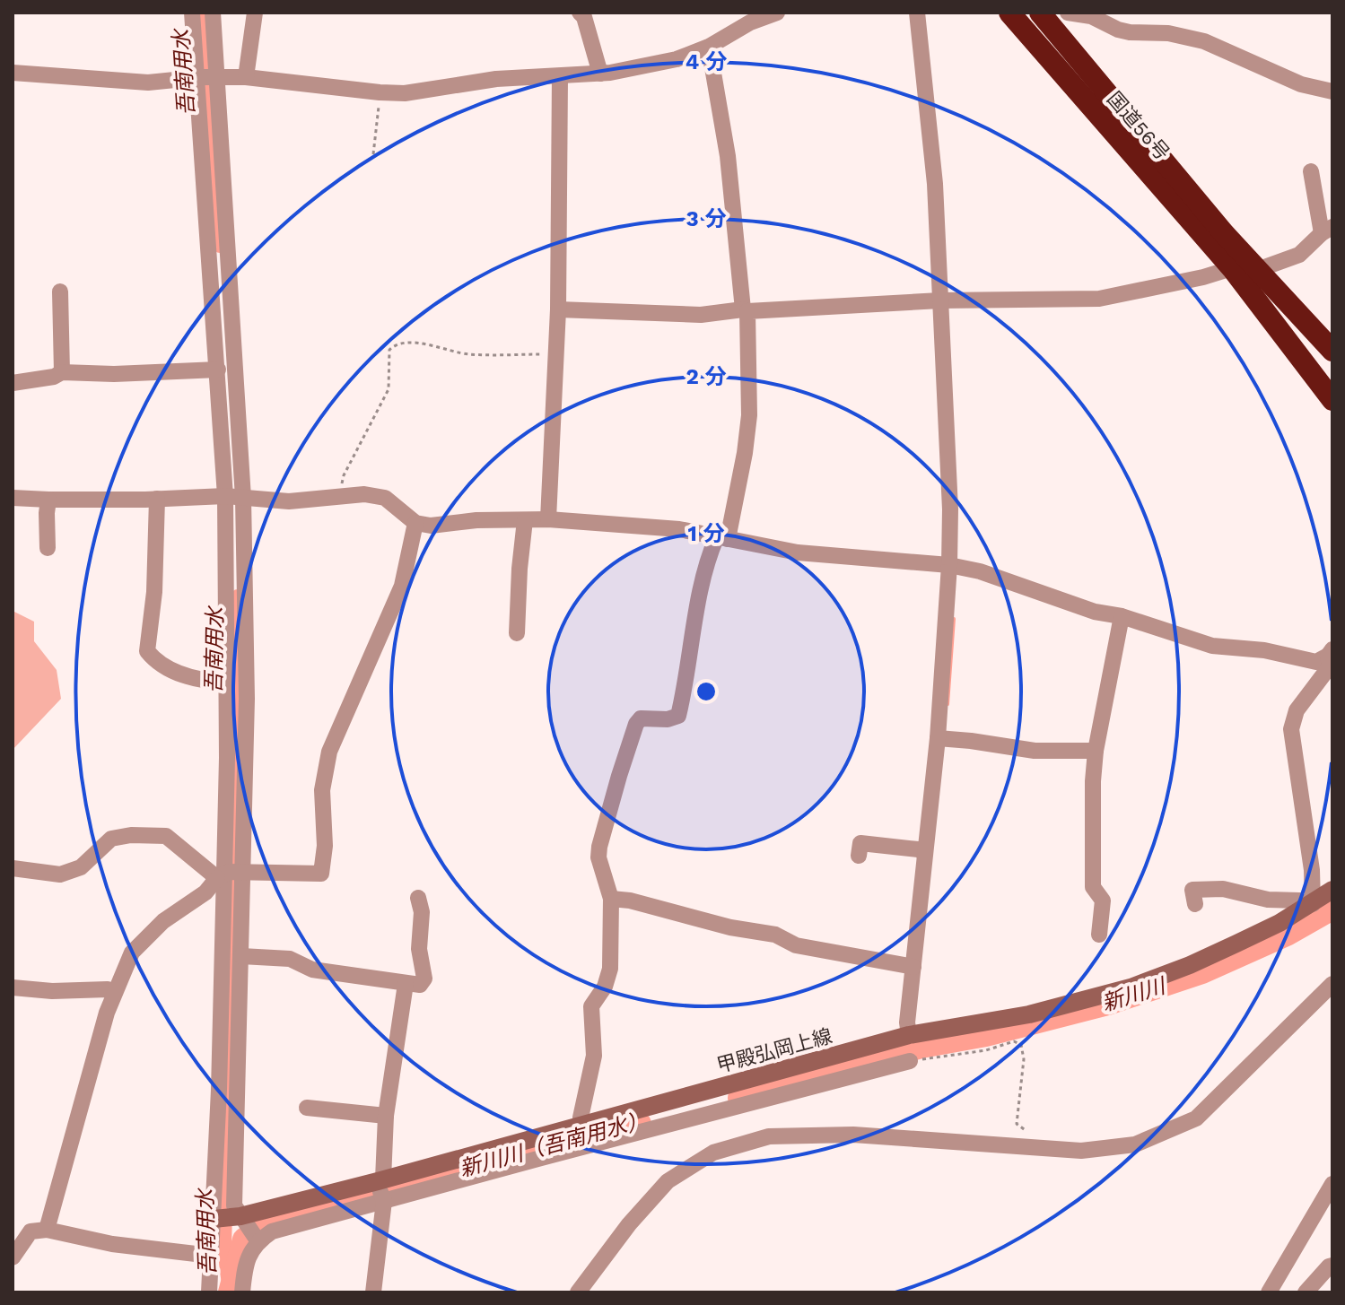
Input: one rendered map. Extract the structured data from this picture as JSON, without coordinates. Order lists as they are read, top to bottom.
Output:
{
  "streets": {
    "highway": ["国道56号"],
    "main road": ["甲殿弘岡上線"]
  },
  "water": ["吾南用水", "新川川", "新川川（吾南用水）"],
  "rings": [
    "4 分",
    "3 分",
    "2 分",
    "1 分"
  ]
}
